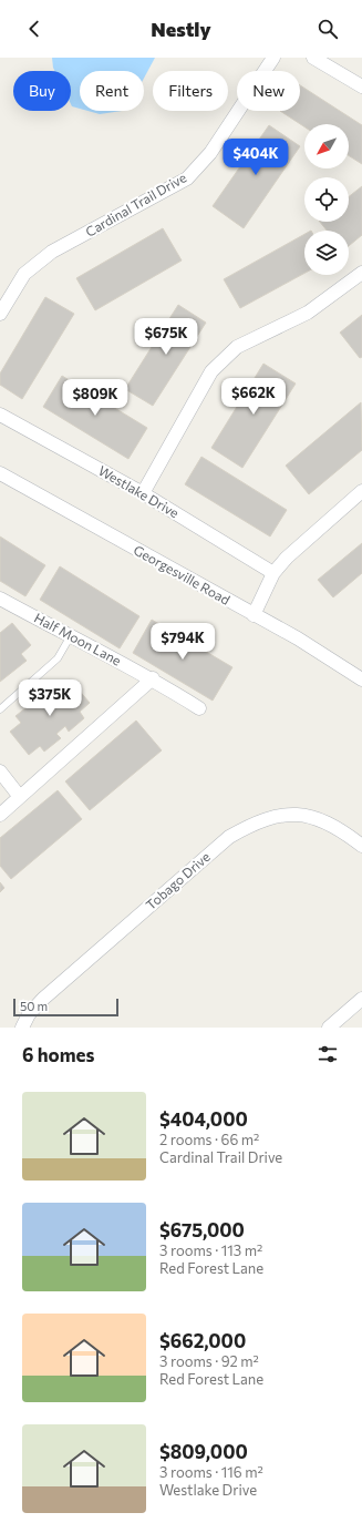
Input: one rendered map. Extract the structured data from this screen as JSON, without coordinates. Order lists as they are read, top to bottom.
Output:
{
  "streets": {
    "street": [
      "Cardinal Trail Drive",
      "Westlake Drive",
      "Georgesville Road",
      "Half Moon Lane",
      "Tobago Drive"
    ]
  },
  "scale_bar": "50 m",
  "north": "bottom left",
  "page": {
    "header": "Nestly",
    "chip": [
      "Buy",
      "Rent",
      "Filters",
      "New"
    ],
    "price": [
      "$404K",
      "$675K",
      "$662K",
      "$809K",
      "$794K",
      "$375K"
    ],
    "scale": "50 m",
    "heading": "6 homes",
    "list": [
      {
        "name": "$404,000",
        "note": "2 rooms · 66 m² · Cardinal Trail Drive"
      },
      {
        "name": "$675,000",
        "note": "3 rooms · 113 m² · Red Forest Lane"
      },
      {
        "name": "$662,000",
        "note": "3 rooms · 92 m² · Red Forest Lane"
      },
      {
        "name": "$809,000",
        "note": "3 rooms · 116 m² · Westlake Drive"
      }
    ]
  }
}
